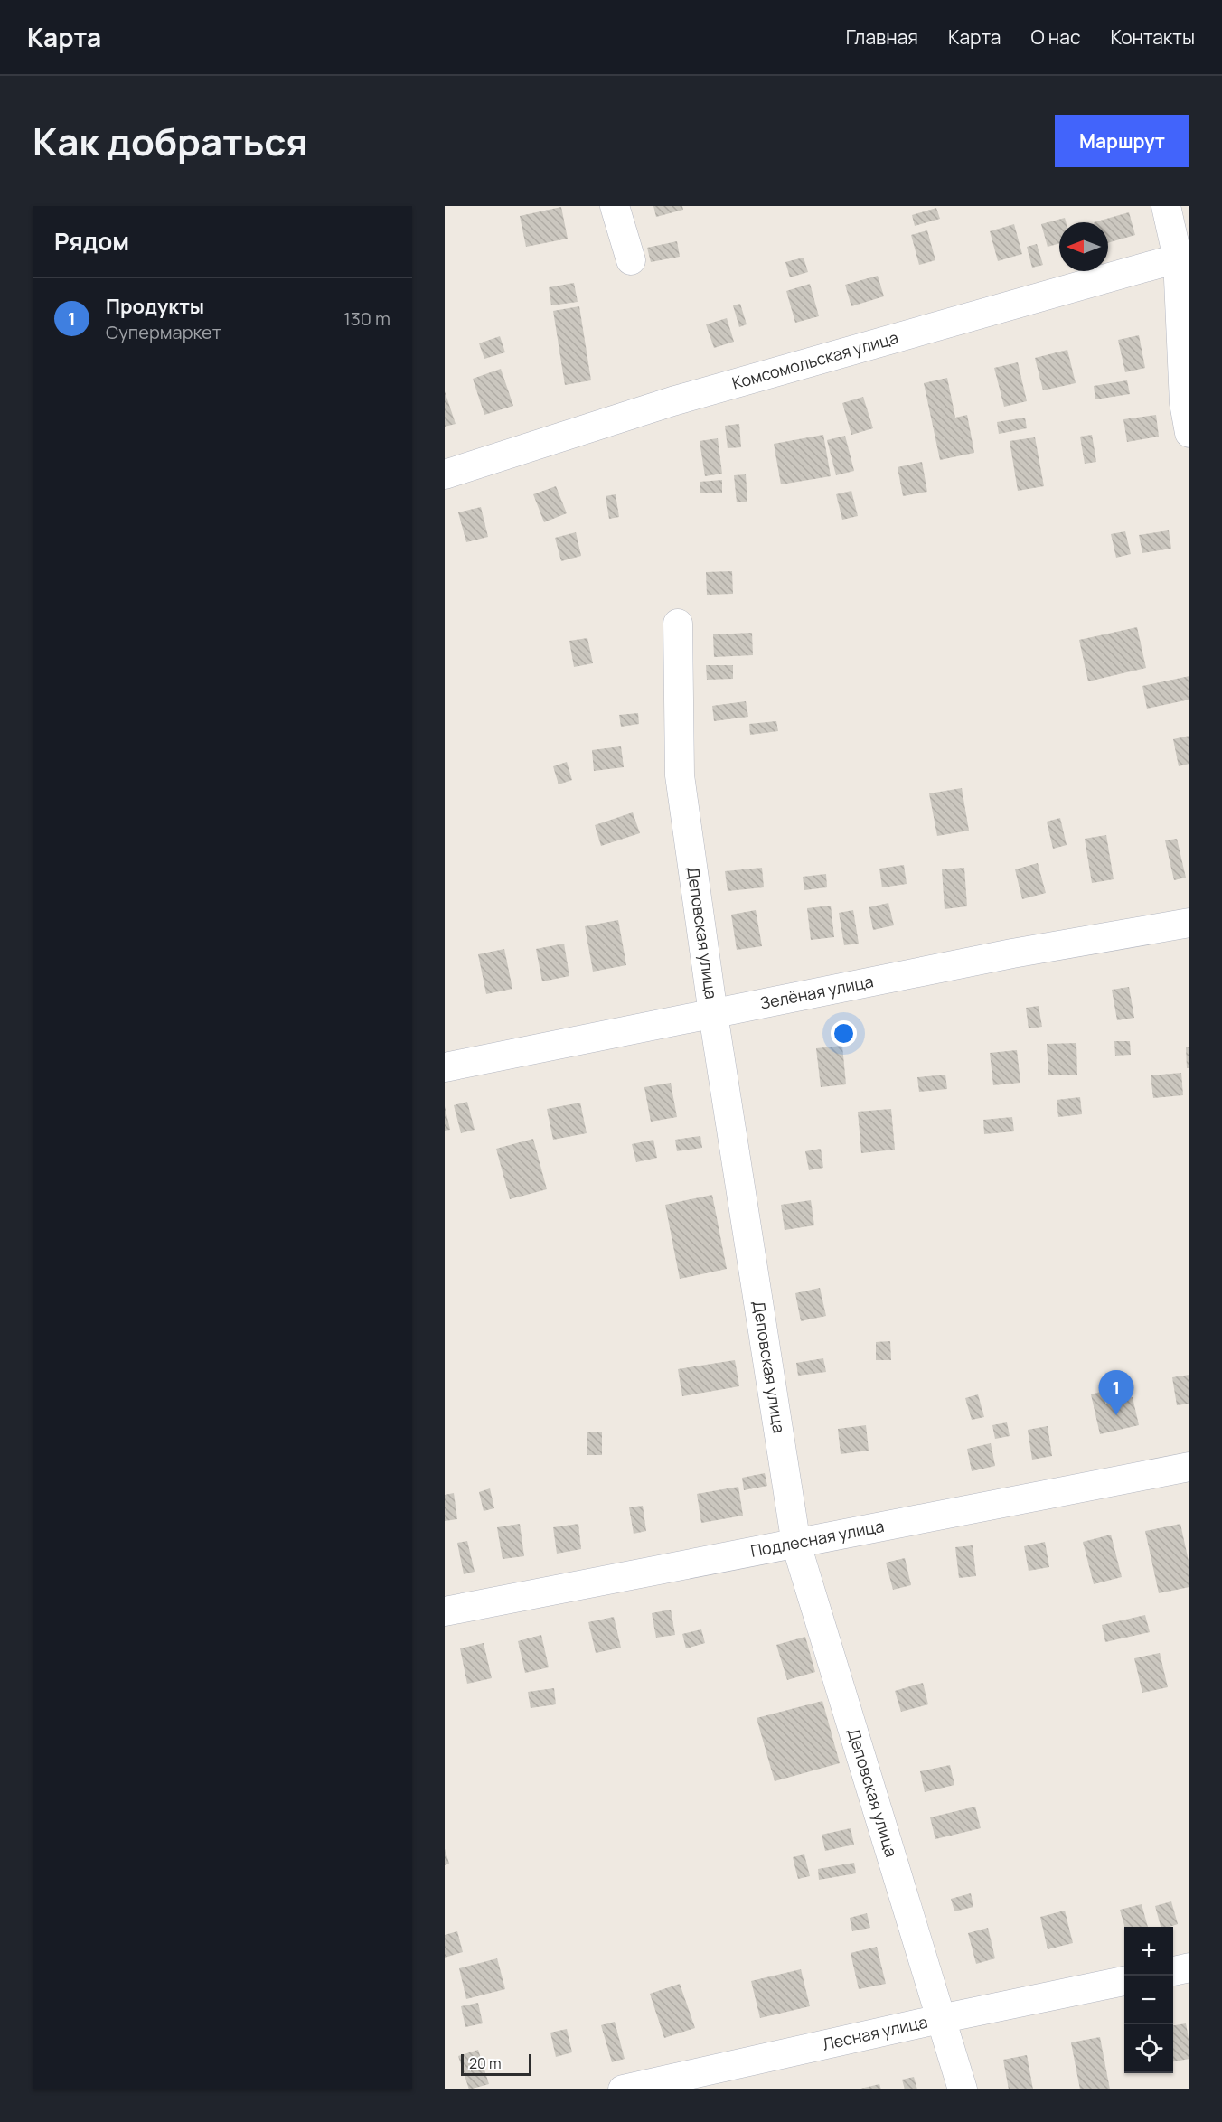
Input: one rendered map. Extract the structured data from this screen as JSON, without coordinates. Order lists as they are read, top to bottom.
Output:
{
  "streets": {
    "street": [
      "Комсомольская улица",
      "Деповская улица",
      "Зелёная улица",
      "Подлесная улица",
      "Лесная улица"
    ]
  },
  "crossings": [
    ["Деповская улица", "Зелёная улица"],
    ["Деповская улица", "Подлесная улица"],
    ["Деповская улица", "Лесная улица"]
  ],
  "scale_bar": "20 m",
  "north": "left",
  "page": {
    "header": "Карта",
    "nav": [
      "Главная",
      "Карта",
      "О нас",
      "Контакты"
    ],
    "title": "Как добраться",
    "buttons": "Маршрут",
    "heading": "Рядом",
    "list": [
      {
        "mark": "1",
        "name": "Продукты",
        "note": "Супермаркет",
        "value": "130 m"
      }
    ],
    "pins": "1",
    "map_buttons": ["+", "−"],
    "scale": "20 m"
  }
}
